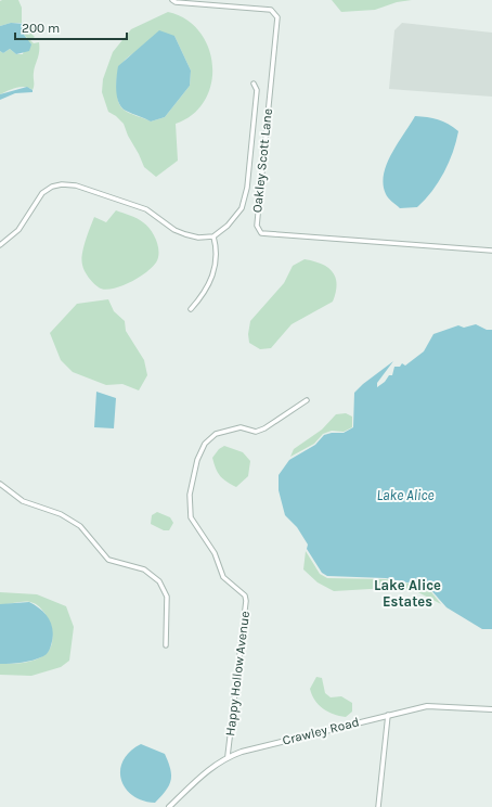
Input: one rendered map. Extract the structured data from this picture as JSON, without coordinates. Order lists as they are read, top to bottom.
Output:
{
  "streets": {
    "street": ["Oakley Scott Lane", "Happy Hollow Avenue", "Crawley Road"]
  },
  "crossings": [
    ["Happy Hollow Avenue", "Crawley Road"]
  ],
  "districts": ["Lake Alice Estates"],
  "water": ["Lake Alice"],
  "scale_bar": "200 m"
}
